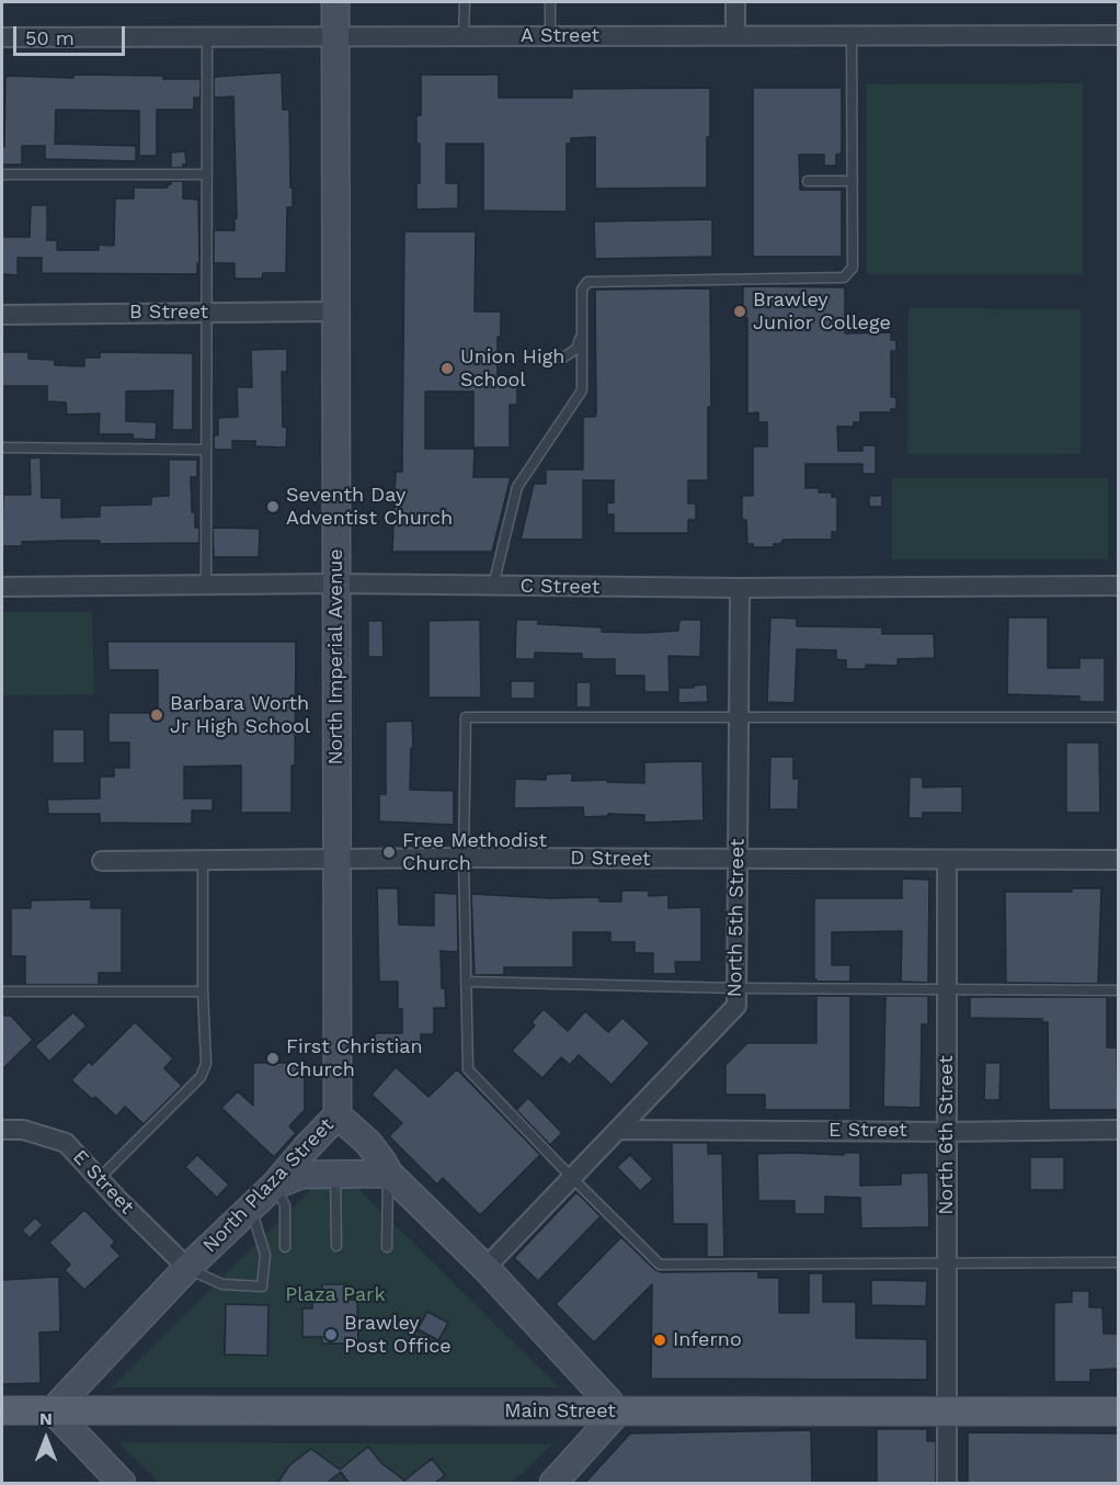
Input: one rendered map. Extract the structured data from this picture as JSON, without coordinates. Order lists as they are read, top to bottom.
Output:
{
  "streets": {
    "main road": ["Main Street"],
    "street": [
      "A Street",
      "B Street",
      "C Street",
      "North Imperial Avenue",
      "D Street",
      "North 5th Street",
      "E Street",
      "North 6th Street",
      "North Plaza Street"
    ]
  },
  "crossings": [
    ["A Street", "North Imperial Avenue"],
    ["B Street", "North Imperial Avenue"],
    ["C Street", "North Imperial Avenue"],
    ["C Street", "North 5th Street"],
    ["North Imperial Avenue", "D Street"],
    ["North Imperial Avenue", "North Plaza Street"],
    ["D Street", "North 5th Street"],
    ["D Street", "North 6th Street"],
    ["North 5th Street", "E Street"],
    ["North 5th Street", "North Plaza Street"],
    ["E Street", "North 6th Street"],
    ["E Street", "North Plaza Street"],
    ["North 6th Street", "Main Street"],
    ["North Plaza Street", "Main Street"]
  ],
  "parks": ["Plaza Park"],
  "places": [
    "Brawley Junior College",
    "Union High School",
    "Seventh Day Adventist Church",
    "Barbara Worth Jr High School",
    "Free Methodist Church",
    "First Christian Church",
    "Brawley Post Office",
    "Inferno"
  ],
  "scale_bar": "50 m",
  "north": "top"
}
